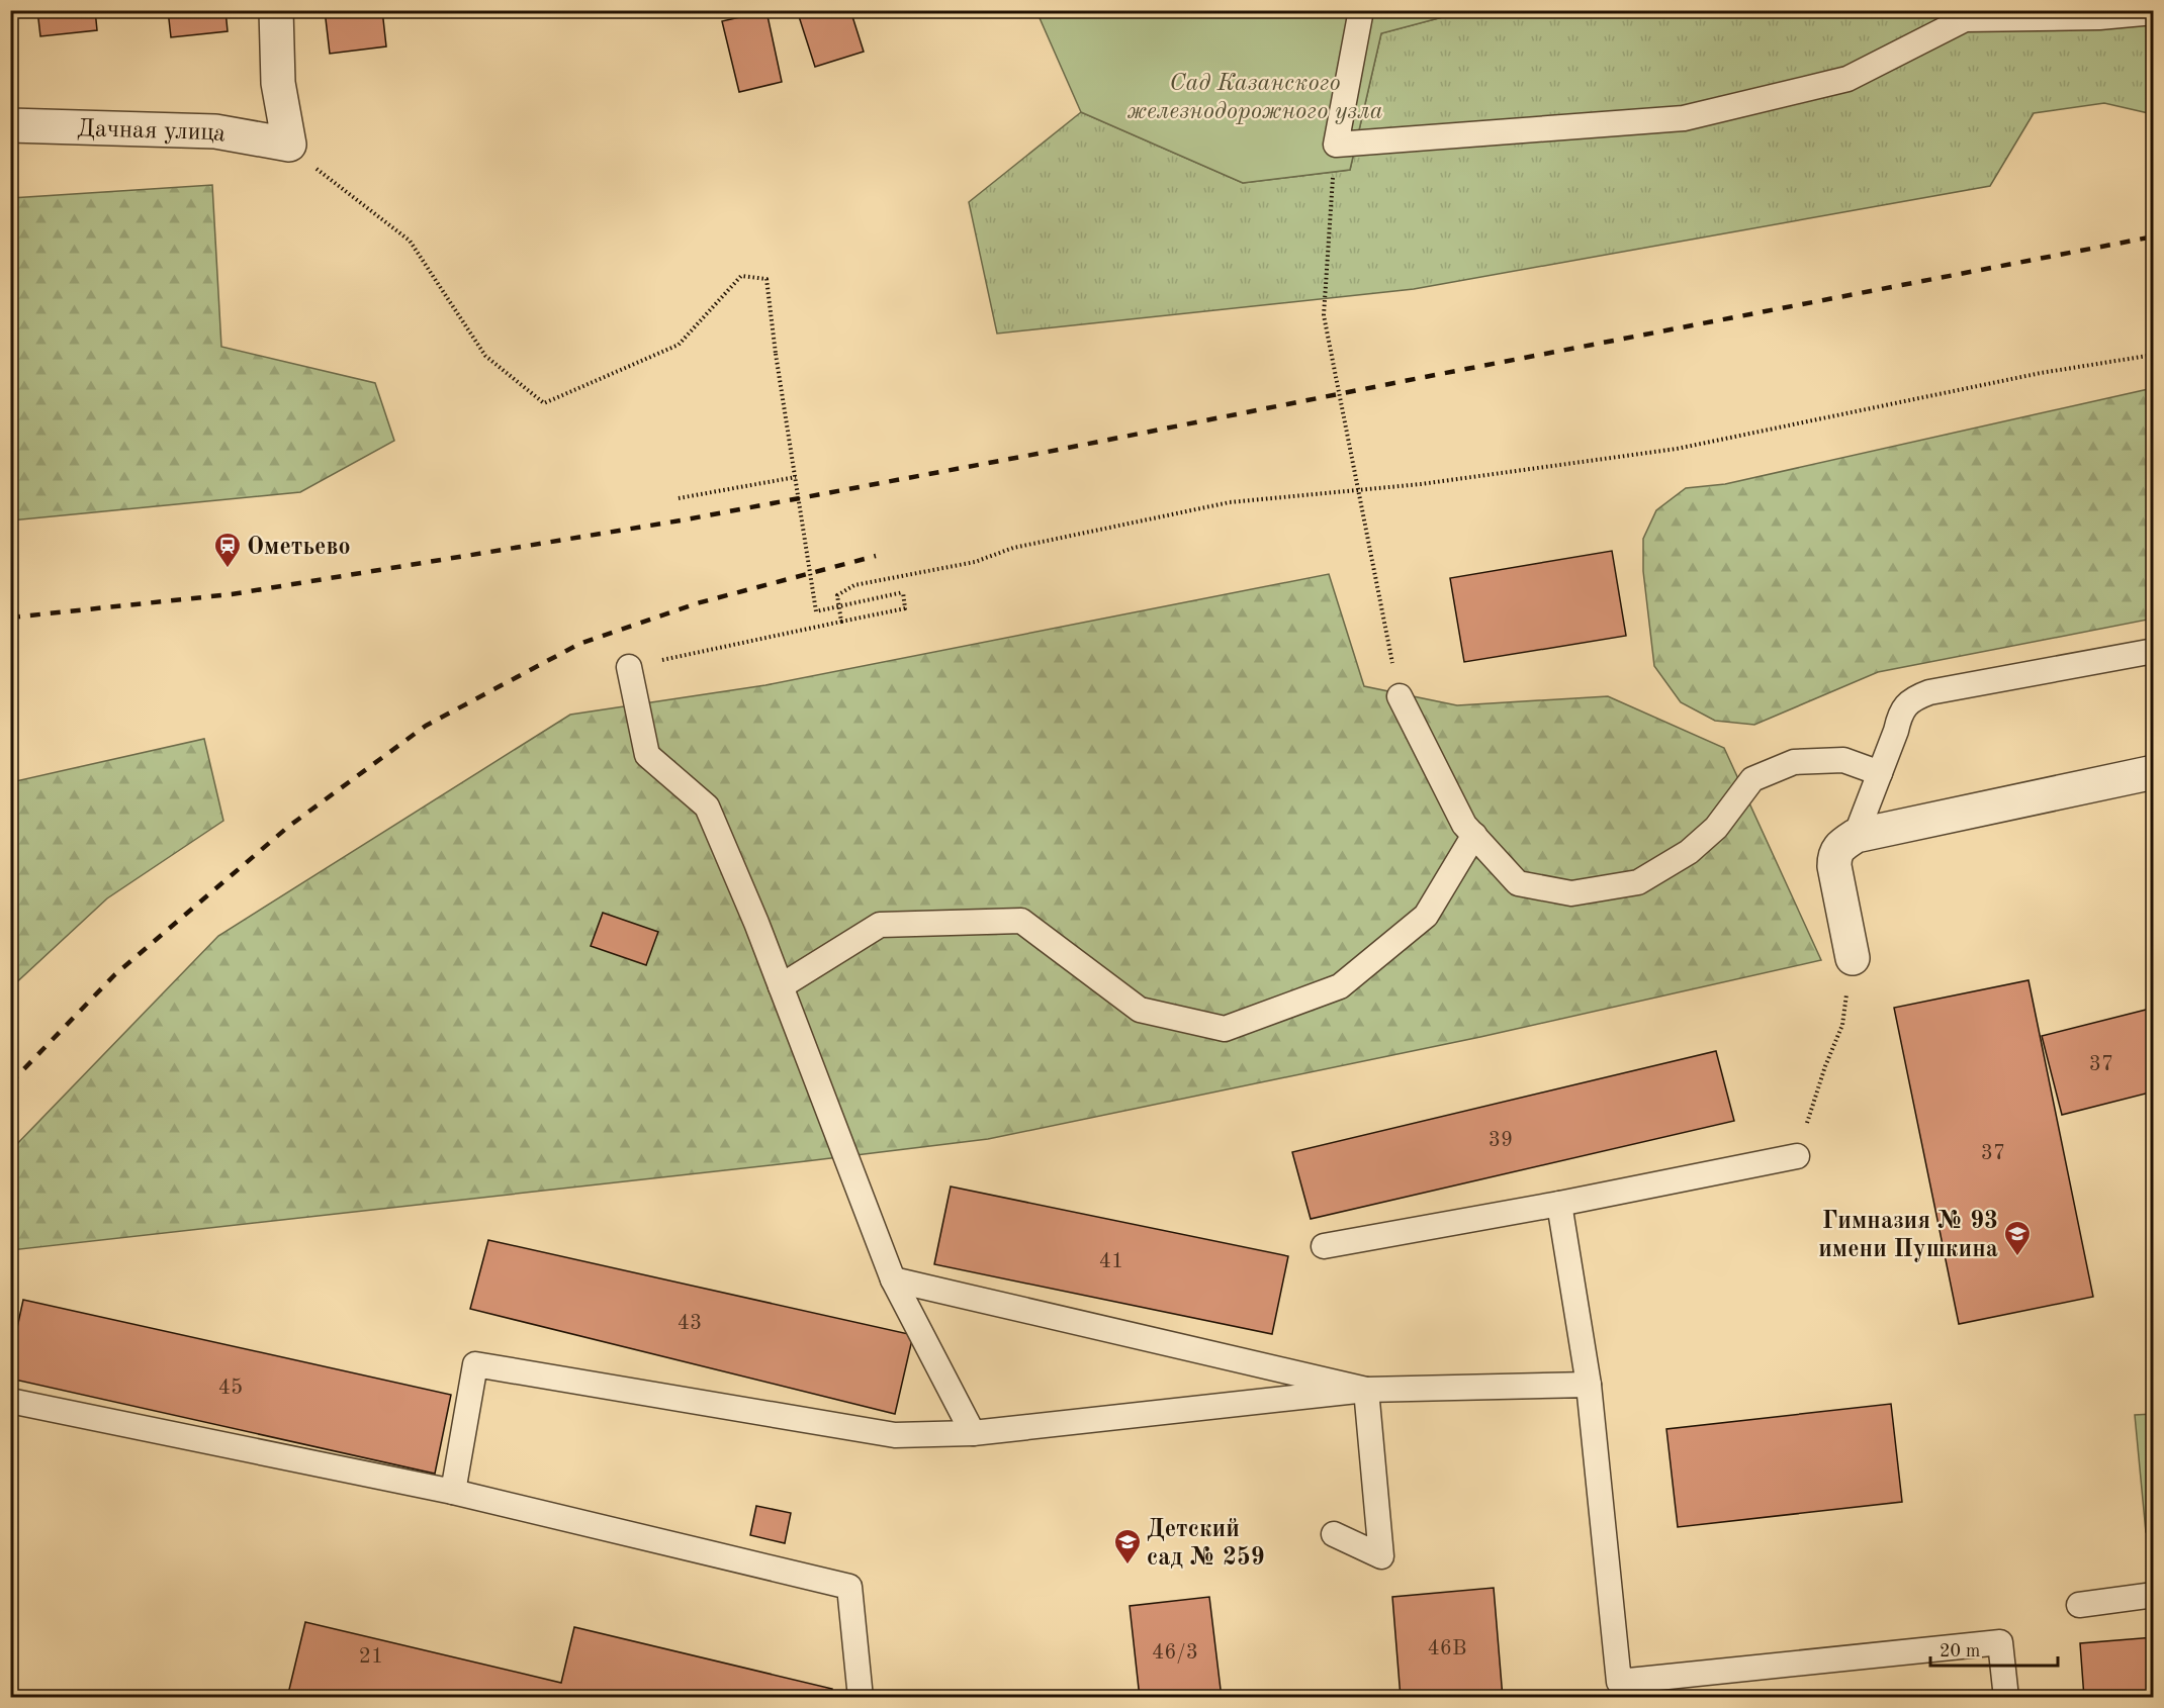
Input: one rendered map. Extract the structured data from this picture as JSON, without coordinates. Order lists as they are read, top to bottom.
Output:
{
  "streets": {
    "street": ["Дачная улица"]
  },
  "parks": ["Сад Казанского железнодорожного узла"],
  "places": {
    "station": ["Ометьево"],
    "school or university": ["Гимназия № 93 имени Пушкина", "Детский сад № 259"]
  },
  "house_numbers": [
    "37",
    "39",
    "37",
    "41",
    "43",
    "45",
    "46В",
    "46/3",
    "21"
  ],
  "scale_bar": "20 m"
}
